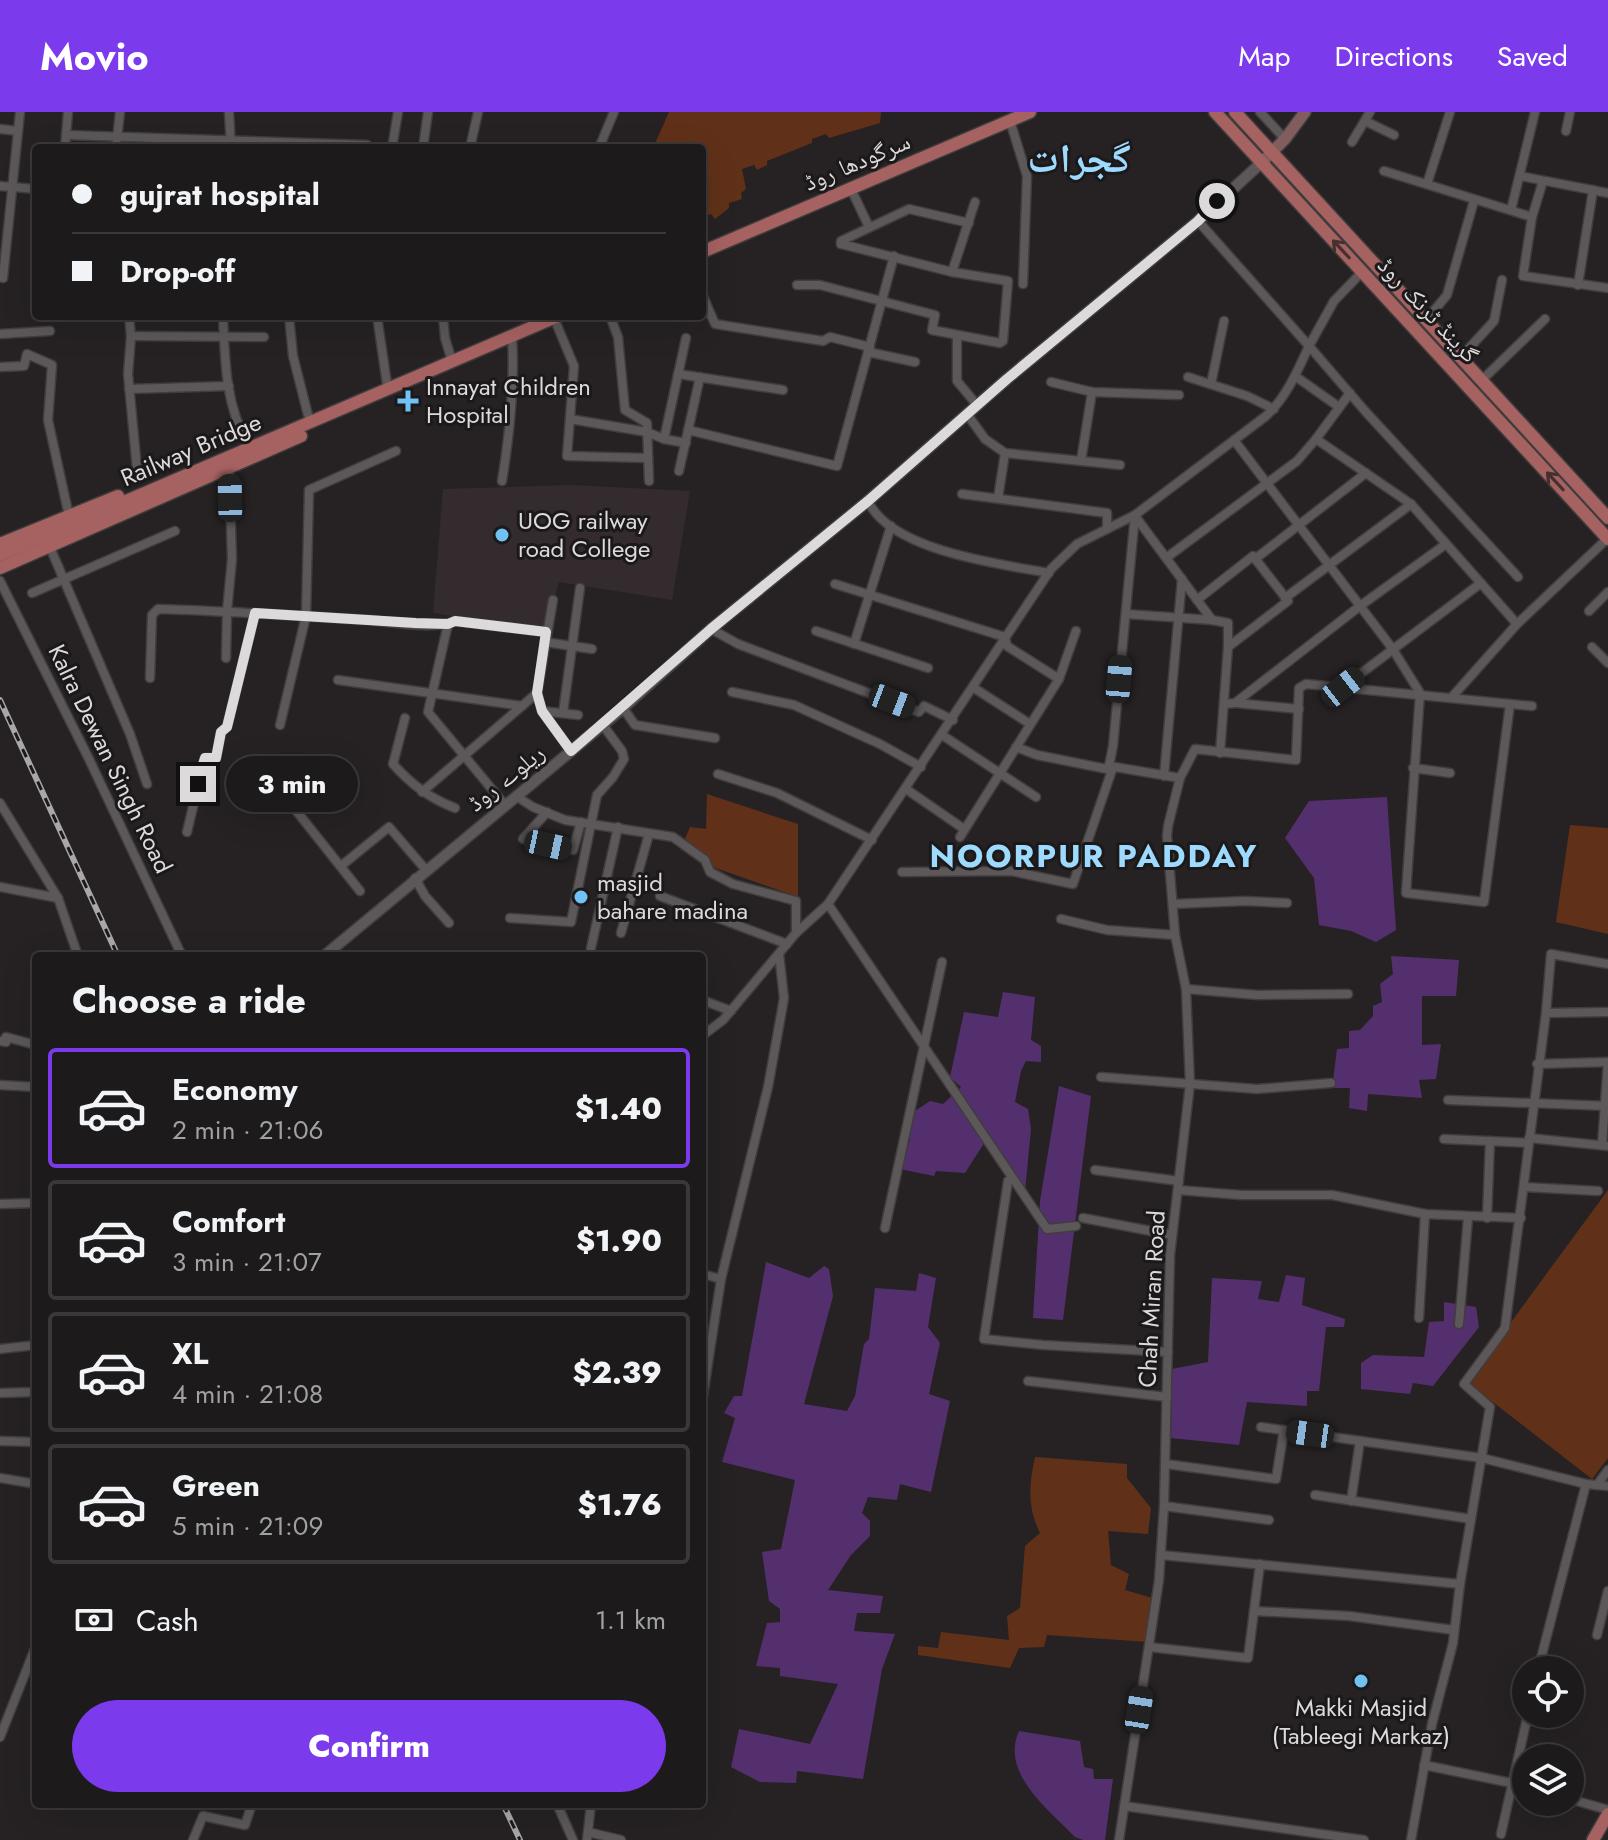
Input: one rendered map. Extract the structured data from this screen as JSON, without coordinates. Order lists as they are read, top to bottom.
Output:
{
  "streets": {
    "main road": ["سرگودھا روڈ", "گرینڈ ٹرنک روڈ", "Railway Bridge"],
    "street": ["Kalra Dewan Singh Road", "ریلوے روڈ", "Chah Miran Road"]
  },
  "crossings": [
    ["گرینڈ ٹرنک روڈ", "ریلوے روڈ"]
  ],
  "districts": ["گجرات", "NOORPUR PADDAY"],
  "places": {
    "health": ["Innayat Children Hospital"],
    "other": ["UOG railway road College", "masjid bahare madina", "Makki Masjid (Tableegi Markaz)"]
  },
  "page": {
    "header": "Movio",
    "nav": ["Map", "Directions", "Saved"],
    "banner": ["gujrat hospital", "Drop-off"],
    "bubble": "3 min",
    "heading": "Choose a ride",
    "list": [
      {
        "name": "Economy",
        "note": "2 min · 21:06",
        "value": "$1.40"
      },
      {
        "name": "Comfort",
        "note": "3 min · 21:07",
        "value": "$1.90"
      },
      {
        "name": "XL",
        "note": "4 min · 21:08",
        "value": "$2.39"
      },
      {
        "name": "Green",
        "note": "5 min · 21:09",
        "value": "$1.76"
      }
    ],
    "pay": ["Cash", "1.1 km"],
    "buttons": "Confirm"
  }
}
